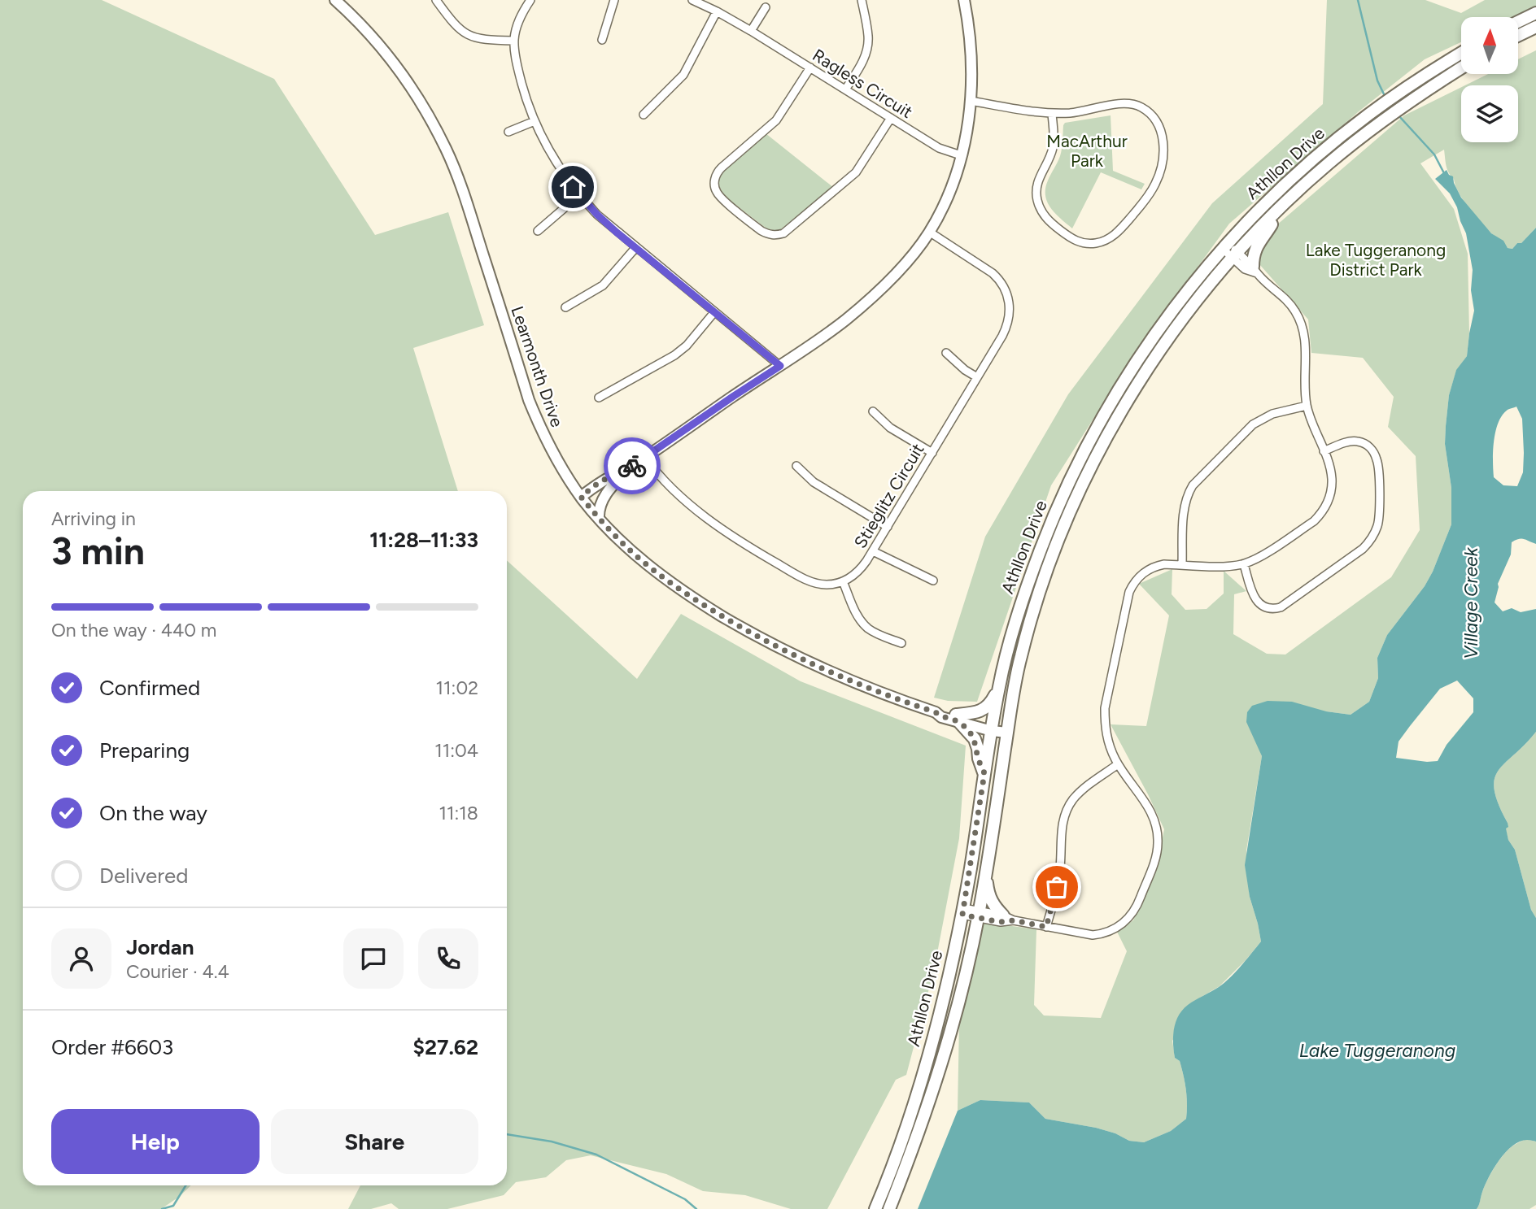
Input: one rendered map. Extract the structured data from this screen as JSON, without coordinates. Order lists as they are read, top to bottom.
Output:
{
  "streets": {
    "main road": ["Athllon Drive"],
    "street": ["Ragless Circuit", "Learmonth Drive", "Stieglitz Circuit"]
  },
  "crossings": [
    ["Athllon Drive", "Learmonth Drive"]
  ],
  "water": ["Village Creek", "Lake Tuggeranong"],
  "parks": ["MacArthur Park", "Lake Tuggeranong District Park"],
  "north": "top",
  "page": {
    "heading": ["3 min", "Arriving in", "11:28–11:33"],
    "panel": [
      "Jordan",
      "Courier · 4.4",
      "Order #6603",
      "$27.62"
    ],
    "bar": "On the way · 440 m",
    "list": [
      ["Confirmed", "11:02"],
      ["Preparing", "11:04"],
      ["On the way", "11:18"],
      "Delivered"
    ],
    "buttons": ["Help", "Share"]
  }
}
